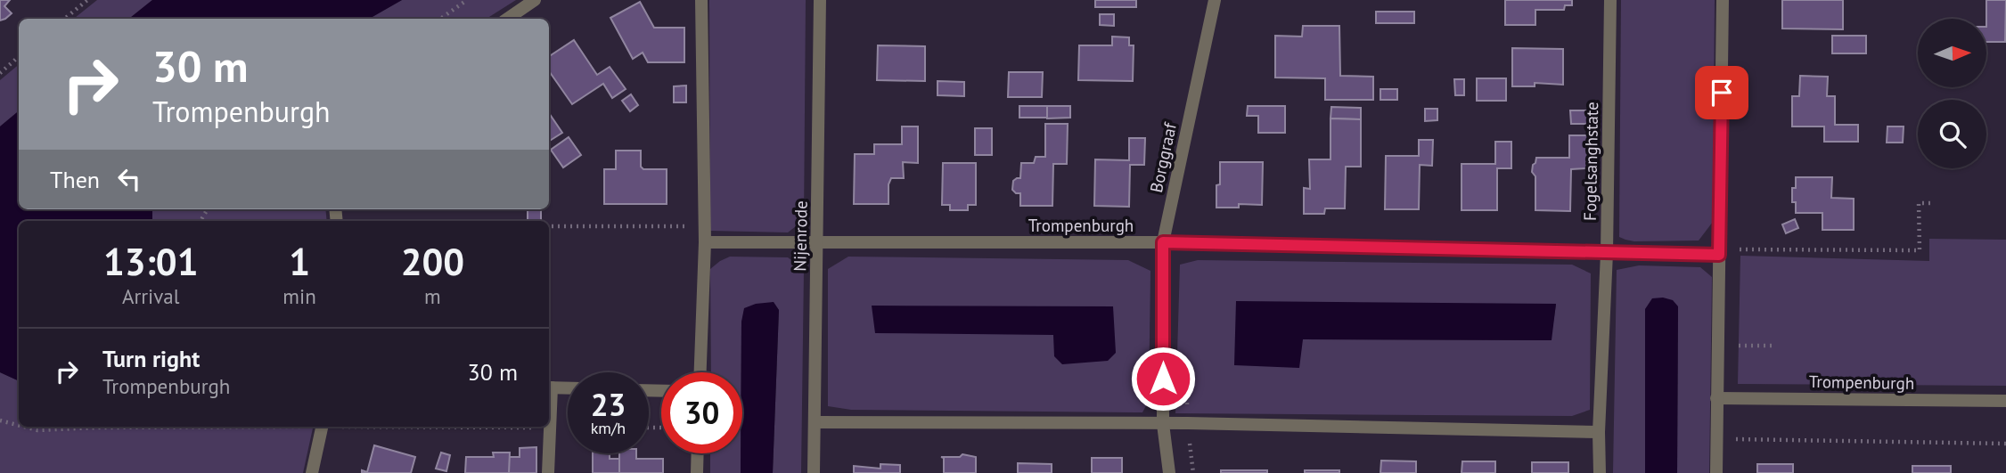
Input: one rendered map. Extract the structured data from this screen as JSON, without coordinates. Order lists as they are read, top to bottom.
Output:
{
  "streets": {
    "street": [
      "Borggraaf",
      "Fogelsanghstate",
      "Trompenburgh",
      "Nijenrode"
    ]
  },
  "crossings": [
    ["Borggraaf", "Trompenburgh"],
    ["Fogelsanghstate", "Trompenburgh"],
    ["Trompenburgh", "Nijenrode"]
  ],
  "north": "right",
  "page": {
    "turn": ["30 m", "Trompenburgh"],
    "then": "Then",
    "eta": [
      "13:01",
      "Arrival",
      "1",
      "min",
      "200",
      "m"
    ],
    "list": [
      {
        "name": "Turn right",
        "note": "Trompenburgh",
        "value": "30 m"
      }
    ],
    "speed": "23 km/h",
    "limit": "30"
  }
}
